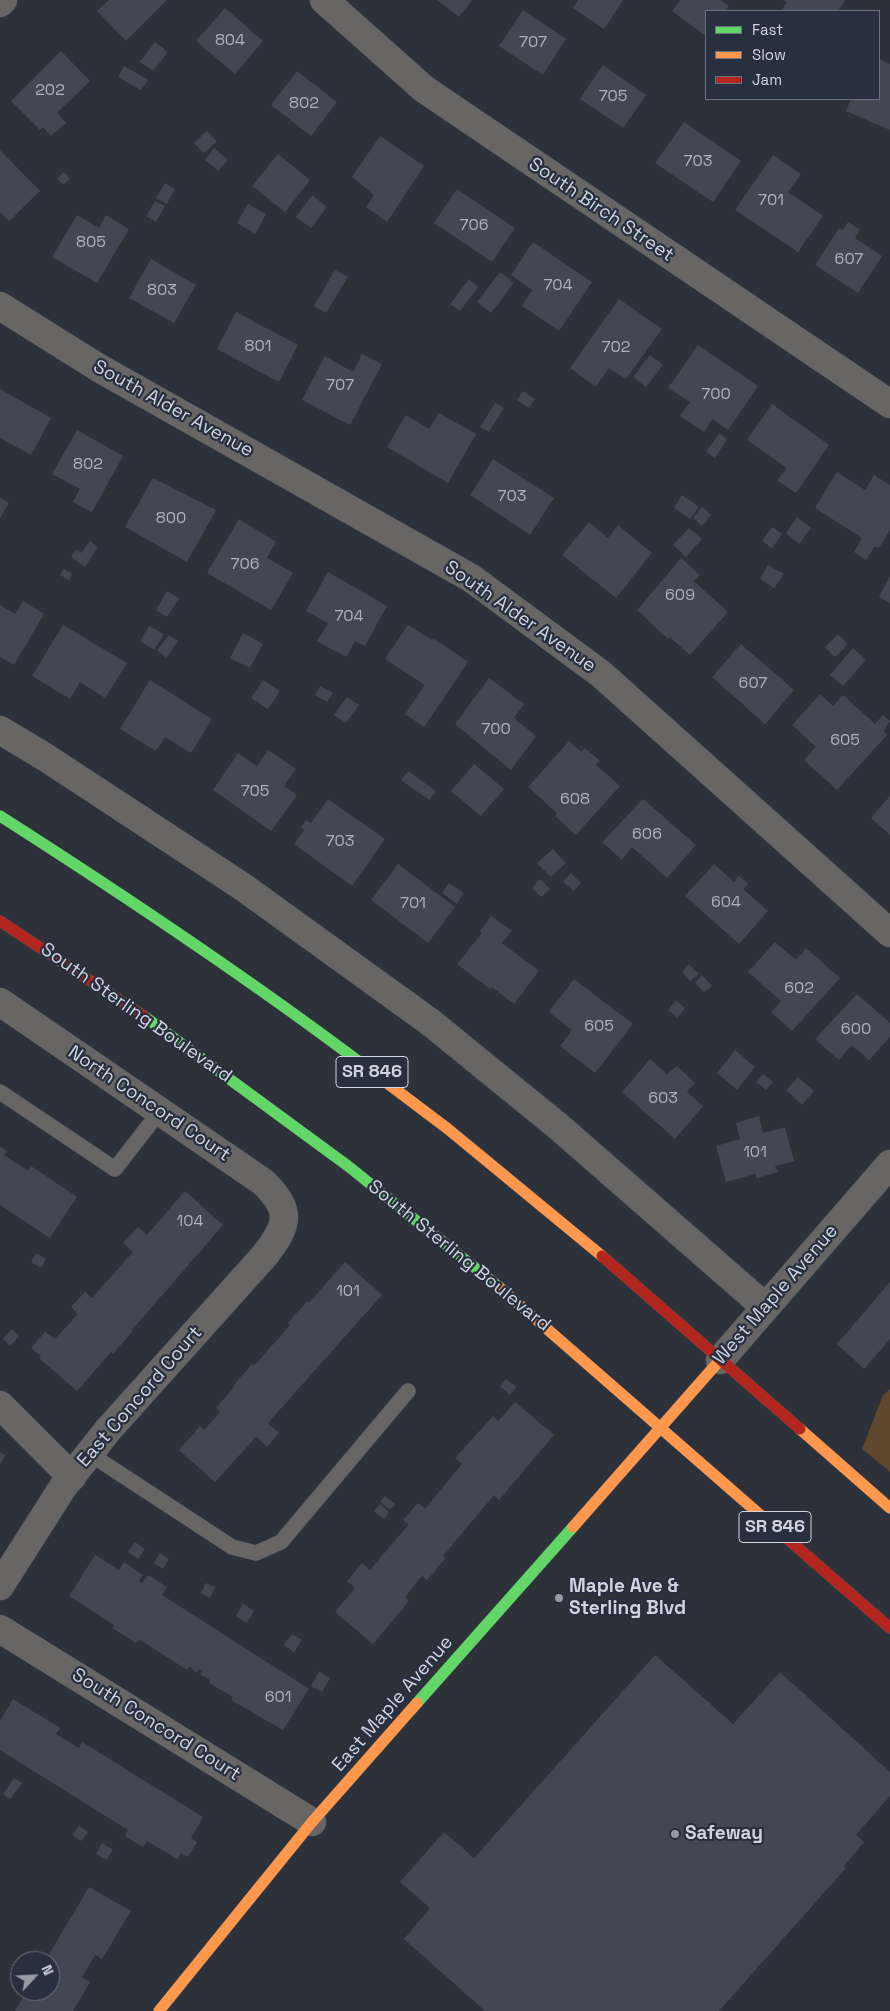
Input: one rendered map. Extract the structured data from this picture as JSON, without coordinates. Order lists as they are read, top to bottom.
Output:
{
  "streets": {
    "main road": [
      "South Sterling Boulevard",
      "SR 846",
      "West Maple Avenue",
      "East Maple Avenue"
    ],
    "street": [
      "South Birch Street",
      "South Alder Avenue",
      "North Concord Court",
      "East Concord Court",
      "South Concord Court"
    ]
  },
  "crossings": [
    ["South Sterling Boulevard", "West Maple Avenue"],
    ["South Sterling Boulevard", "East Maple Avenue"],
    ["SR 846", "West Maple Avenue"],
    ["North Concord Court", "East Concord Court"],
    ["West Maple Avenue", "East Maple Avenue"],
    ["East Maple Avenue", "South Concord Court"]
  ],
  "places": ["Maple Ave & Sterling Blvd", "Safeway"],
  "house_numbers": [
    "804",
    "707",
    "202",
    "705",
    "802",
    "703",
    "701",
    "706",
    "805",
    "607",
    "704",
    "803",
    "801",
    "702",
    "707",
    "700",
    "802",
    "703",
    "800",
    "706",
    "609",
    "704",
    "607",
    "700",
    "605",
    "705",
    "608",
    "606",
    "703",
    "604",
    "701",
    "602",
    "605",
    "600",
    "603",
    "101",
    "104",
    "101",
    "601"
  ],
  "legend": ["Fast", "Slow", "Jam"],
  "north": "top right"
}
